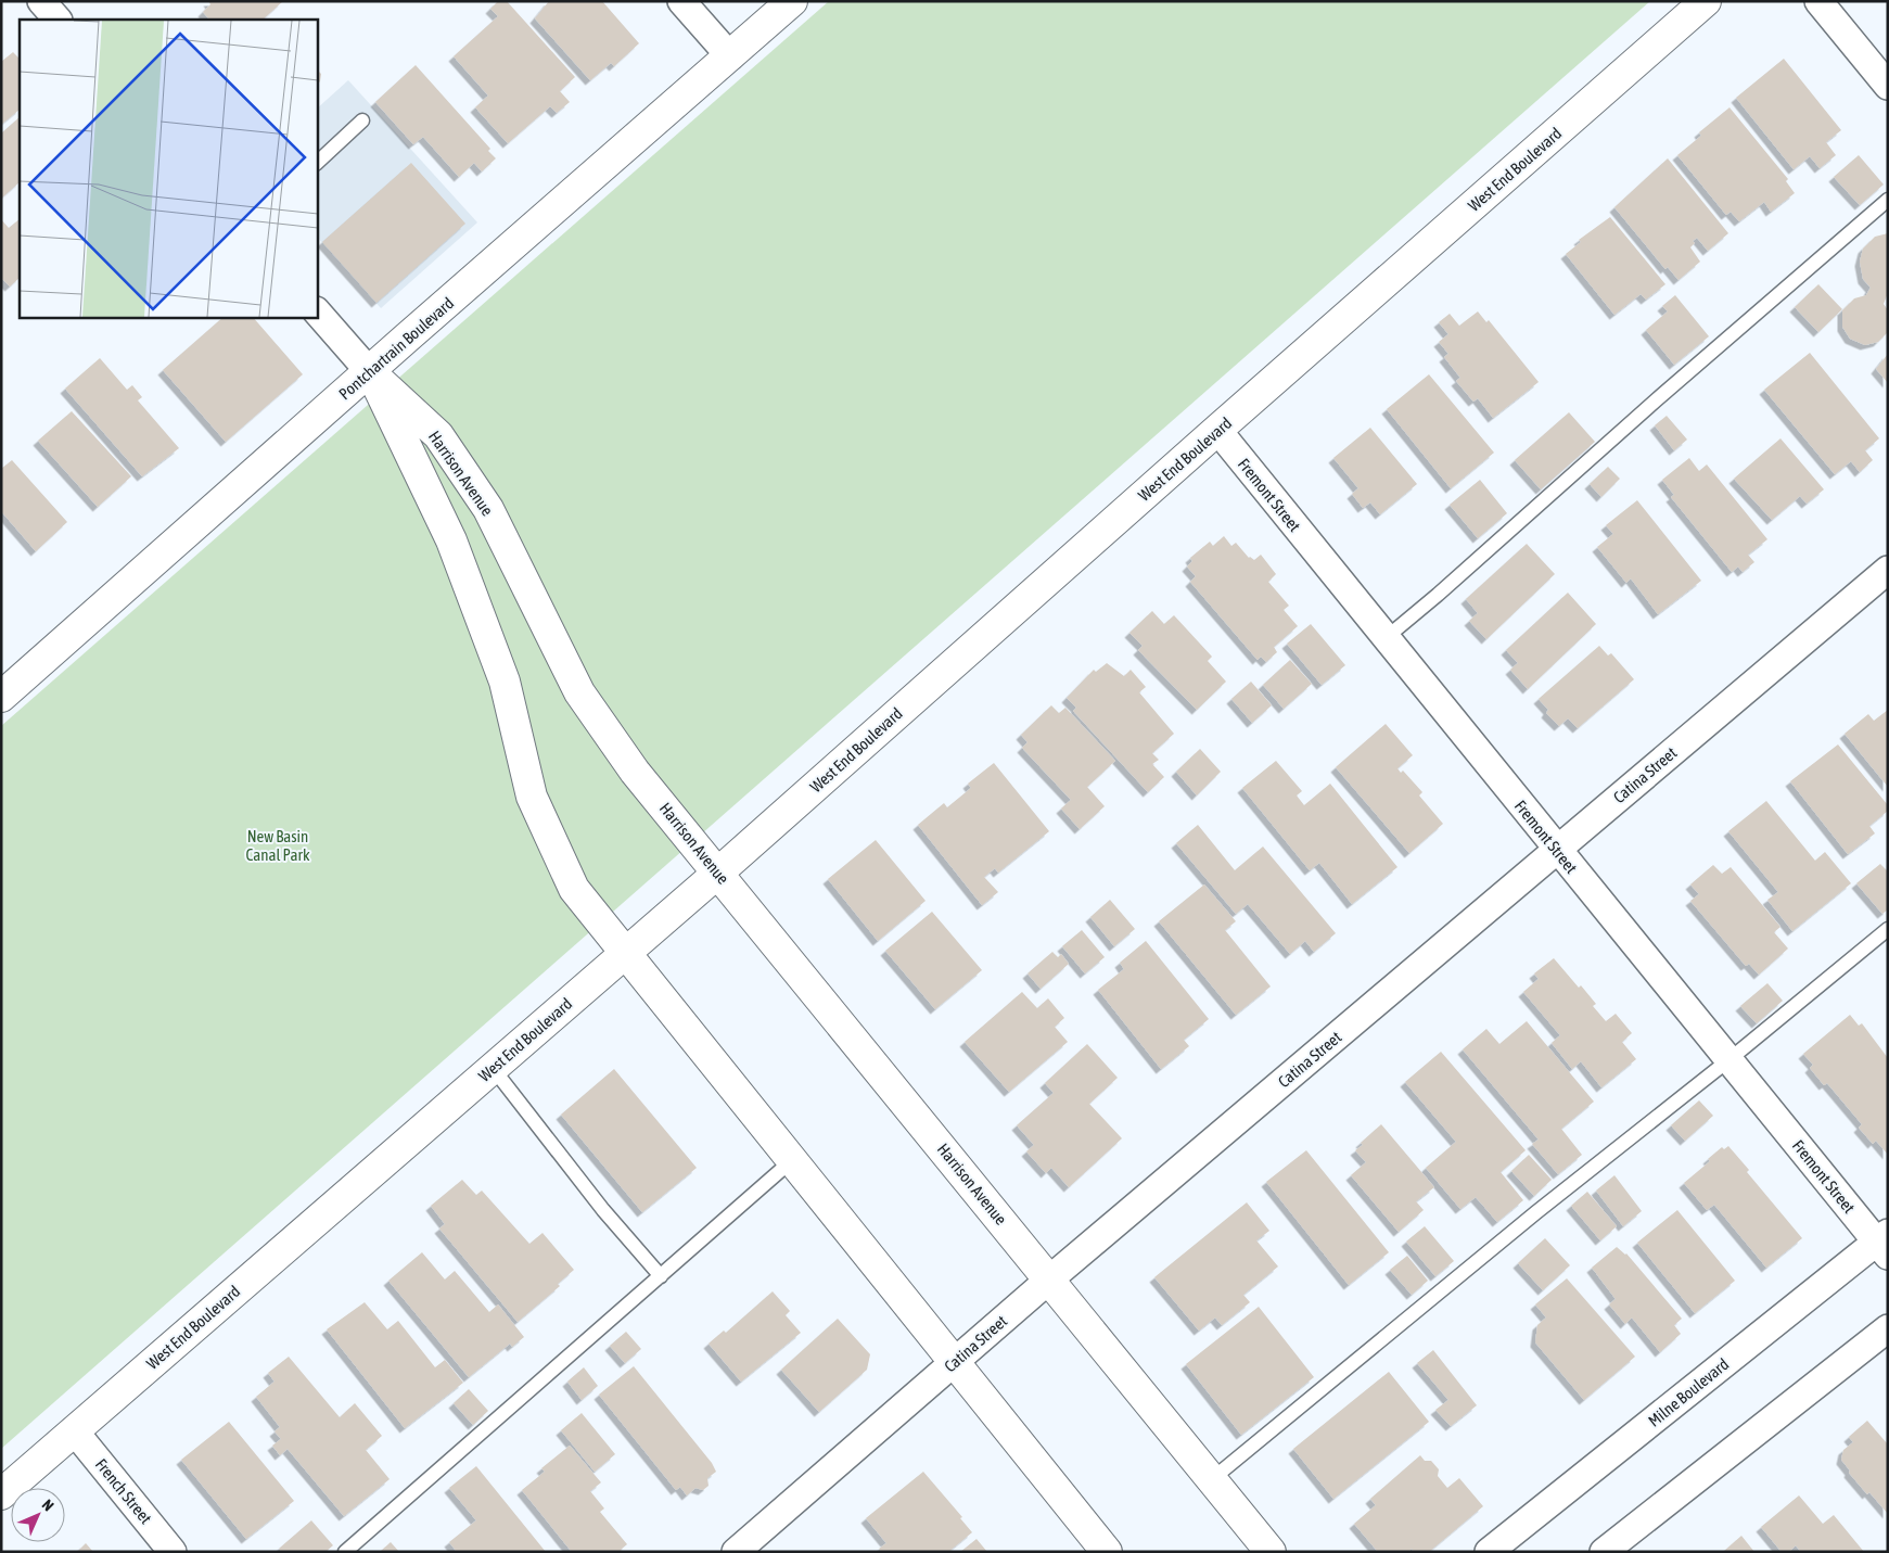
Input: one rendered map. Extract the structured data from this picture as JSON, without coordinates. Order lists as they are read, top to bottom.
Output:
{
  "streets": {
    "main road": ["West End Boulevard", "Pontchartrain Boulevard", "Harrison Avenue"],
    "street": [
      "Fremont Street",
      "Catina Street",
      "Milne Boulevard",
      "French Street"
    ]
  },
  "crossings": [
    ["West End Boulevard", "Harrison Avenue"],
    ["West End Boulevard", "Fremont Street"],
    ["West End Boulevard", "French Street"],
    ["Pontchartrain Boulevard", "Harrison Avenue"],
    ["Harrison Avenue", "Catina Street"],
    ["Fremont Street", "Catina Street"],
    ["Fremont Street", "Milne Boulevard"]
  ],
  "parks": ["New Basin Canal Park"],
  "north": "top right"
}
